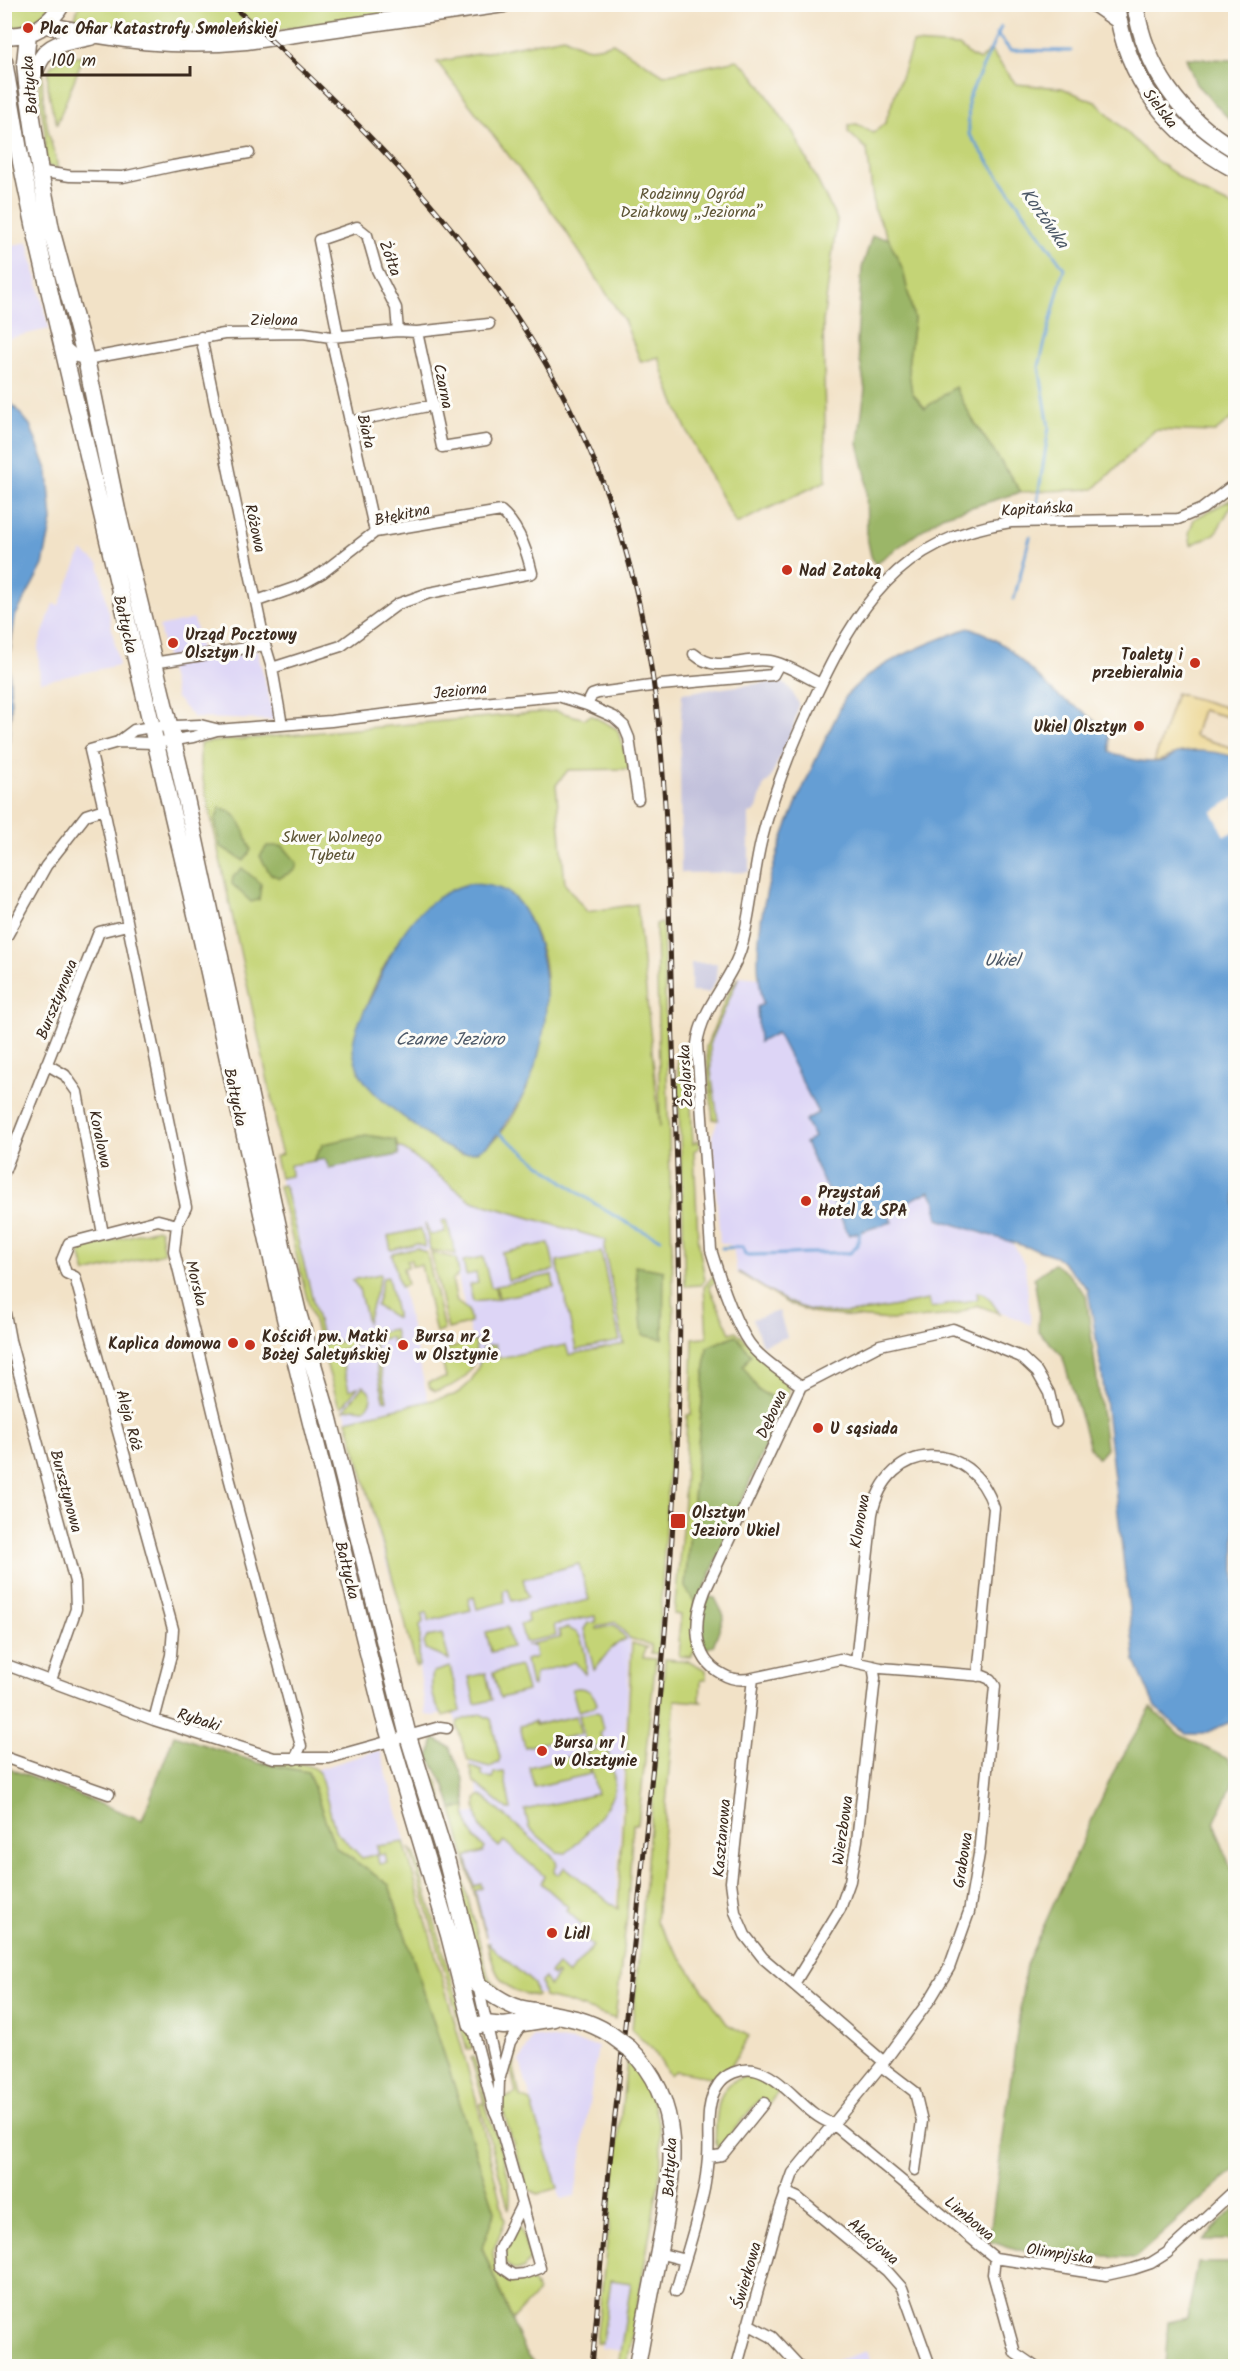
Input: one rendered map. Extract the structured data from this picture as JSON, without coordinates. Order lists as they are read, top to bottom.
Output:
{
  "streets": {
    "main road": ["Bałtycka", "Sielska"],
    "street": [
      "Żółta",
      "Zielona",
      "Czarna",
      "Biała",
      "Kapitańska",
      "Błękitna",
      "Różowa",
      "Jeziorna",
      "Bursztynowa",
      "Żeglarska",
      "Koralowa",
      "Morska",
      "Dębowa",
      "Aleja Róż",
      "Klonowa",
      "Rybaki",
      "Wierzbowa",
      "Kasztanowa",
      "Grabowa",
      "Limbowa",
      "Akacjowa",
      "Olimpijska",
      "Świerkowa"
    ]
  },
  "crossings": [
    ["Bałtycka", "Zielona"],
    ["Bałtycka", "Jeziorna"],
    ["Bałtycka", "Rybaki"],
    ["Żółta", "Zielona"],
    ["Żółta", "Biała"],
    ["Zielona", "Czarna"],
    ["Zielona", "Biała"],
    ["Zielona", "Różowa"],
    ["Biała", "Błękitna"],
    ["Kapitańska", "Żeglarska"],
    ["Błękitna", "Różowa"],
    ["Różowa", "Jeziorna"],
    ["Bursztynowa", "Koralowa"],
    ["Bursztynowa", "Morska"],
    ["Bursztynowa", "Rybaki"],
    ["Żeglarska", "Dębowa"],
    ["Koralowa", "Aleja Róż"],
    ["Morska", "Aleja Róż"],
    ["Morska", "Rybaki"],
    ["Dębowa", "Kasztanowa"],
    ["Aleja Róż", "Rybaki"],
    ["Klonowa", "Grabowa"],
    ["Wierzbowa", "Kasztanowa"],
    ["Kasztanowa", "Grabowa"],
    ["Grabowa", "Limbowa"],
    ["Grabowa", "Akacjowa"],
    ["Grabowa", "Świerkowa"],
    ["Limbowa", "Olimpijska"],
    ["Akacjowa", "Świerkowa"]
  ],
  "water": ["Kortówka", "Ukiel", "Czarne Jezioro"],
  "parks": ["Rodzinny Ogród Działkowy „Jeziorna”", "Skwer Wolnego Tybetu"],
  "places": {
    "other": [
      "Plac Ofiar Katastrofy Smoleńskiej",
      "Nad Zatoką",
      "Urząd Pocztowy Olsztyn 11",
      "Toalety i przebieralnia",
      "Ukiel Olsztyn",
      "Przystań Hotel & SPA",
      "Kaplica domowa",
      "Kościół pw. Matki Bożej Saletyńskiej",
      "Bursa nr 2 w Olsztynie",
      "U sąsiada",
      "Bursa nr 1 w Olsztynie",
      "Lidl"
    ],
    "transit": ["Olsztyn Jezioro Ukiel"]
  },
  "scale_bar": "100 m"
}
